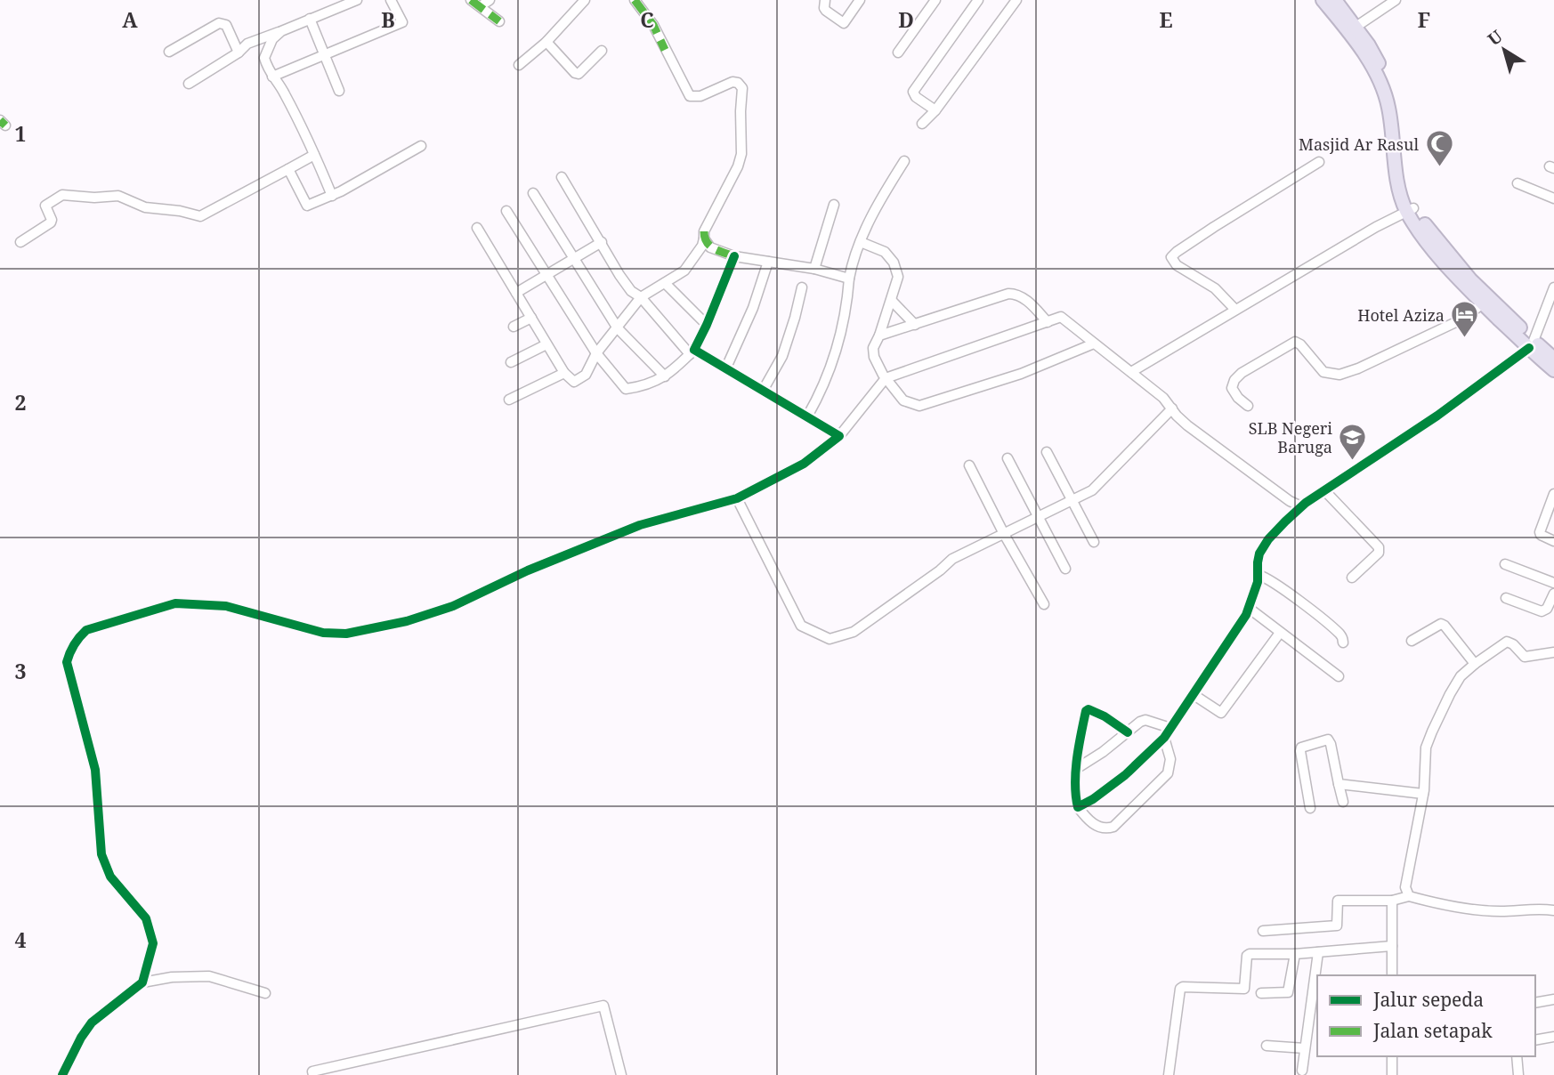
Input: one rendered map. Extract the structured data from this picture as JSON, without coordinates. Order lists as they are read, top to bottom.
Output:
{
  "places": {
    "mosque": ["Masjid Ar Rasul"],
    "hotel": ["Hotel Aziza"],
    "school or university": ["SLB Negeri Baruga"]
  },
  "legend": ["Jalur sepeda", "Jalan setapak"],
  "north": "top left",
  "grid": {
    "columns": [
      "A",
      "B",
      "C",
      "D",
      "E",
      "F"
    ],
    "rows": [
      "1",
      "2",
      "3",
      "4"
    ]
  }
}
